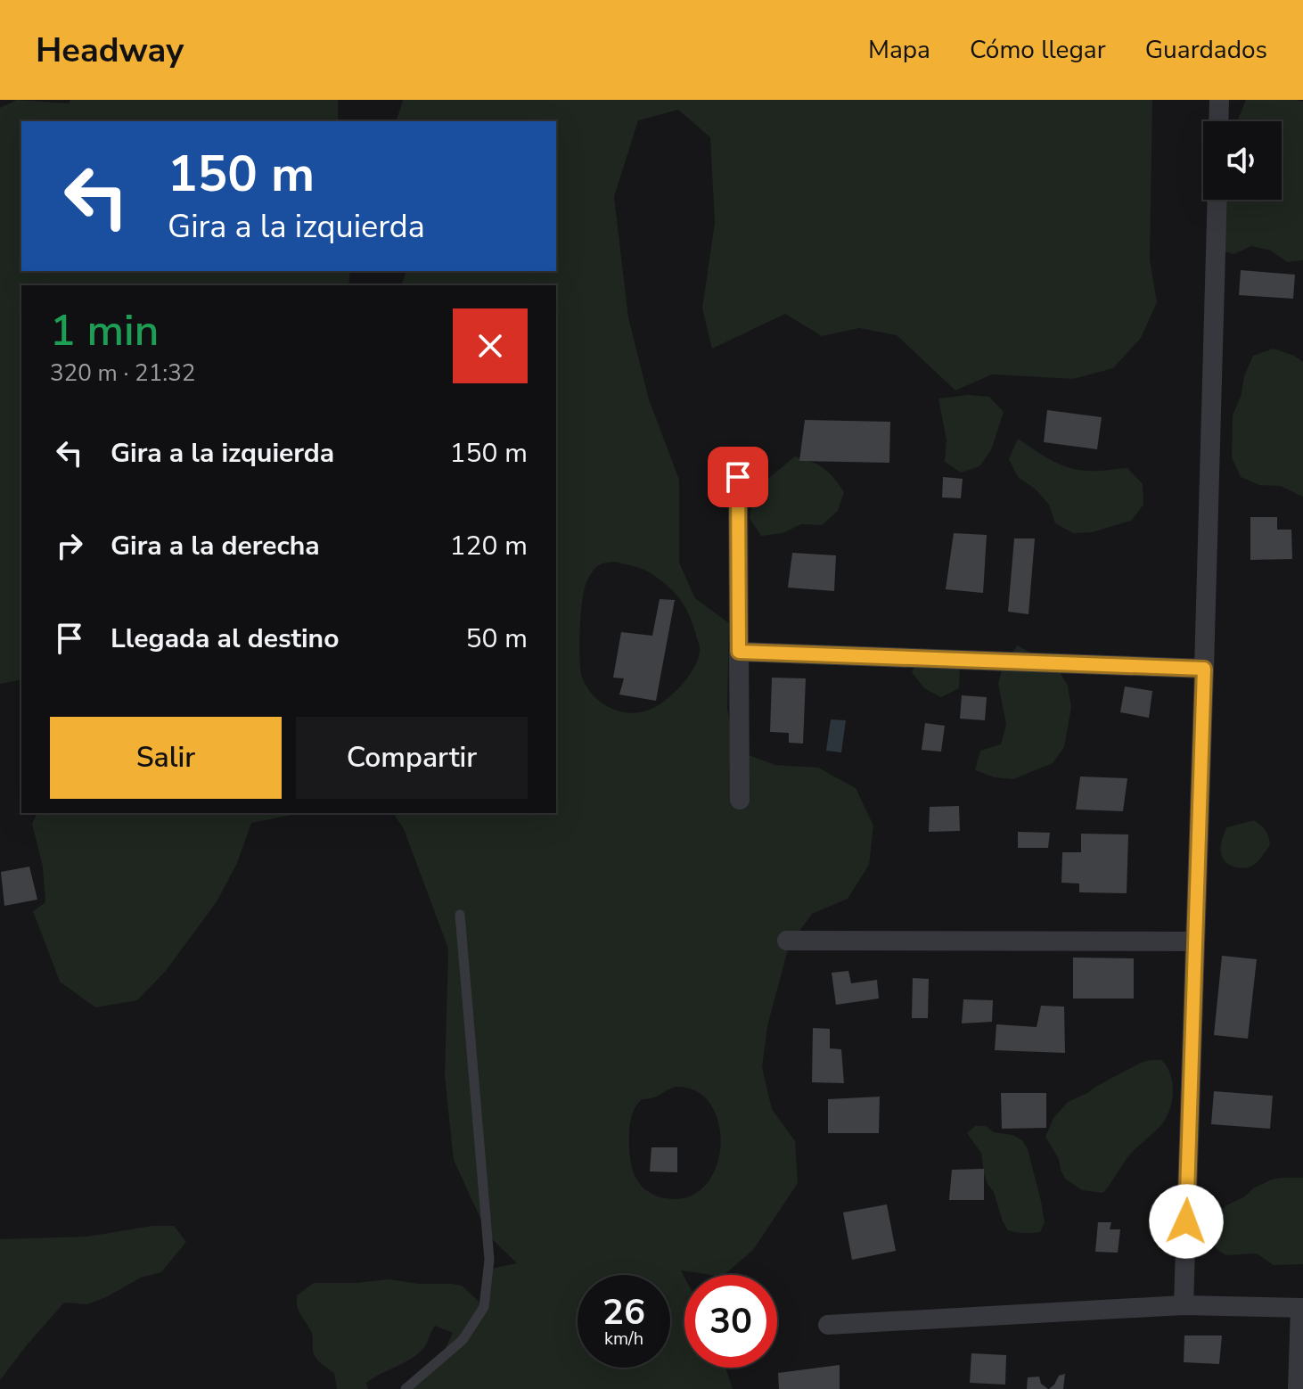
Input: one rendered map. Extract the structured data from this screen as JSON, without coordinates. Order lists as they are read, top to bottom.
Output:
{
  "page": {
    "header": "Headway",
    "nav": ["Mapa", "Cómo llegar", "Guardados"],
    "turn": ["150 m", "Gira a la izquierda"],
    "heading": ["1 min", "320 m · 21:32"],
    "list": [
      {
        "name": "Gira a la izquierda",
        "value": "150 m"
      },
      {
        "name": "Gira a la derecha",
        "value": "120 m"
      },
      {
        "name": "Llegada al destino",
        "value": "50 m"
      }
    ],
    "buttons": ["Salir", "Compartir"],
    "speed": "26 km/h",
    "limit": "30"
  }
}
